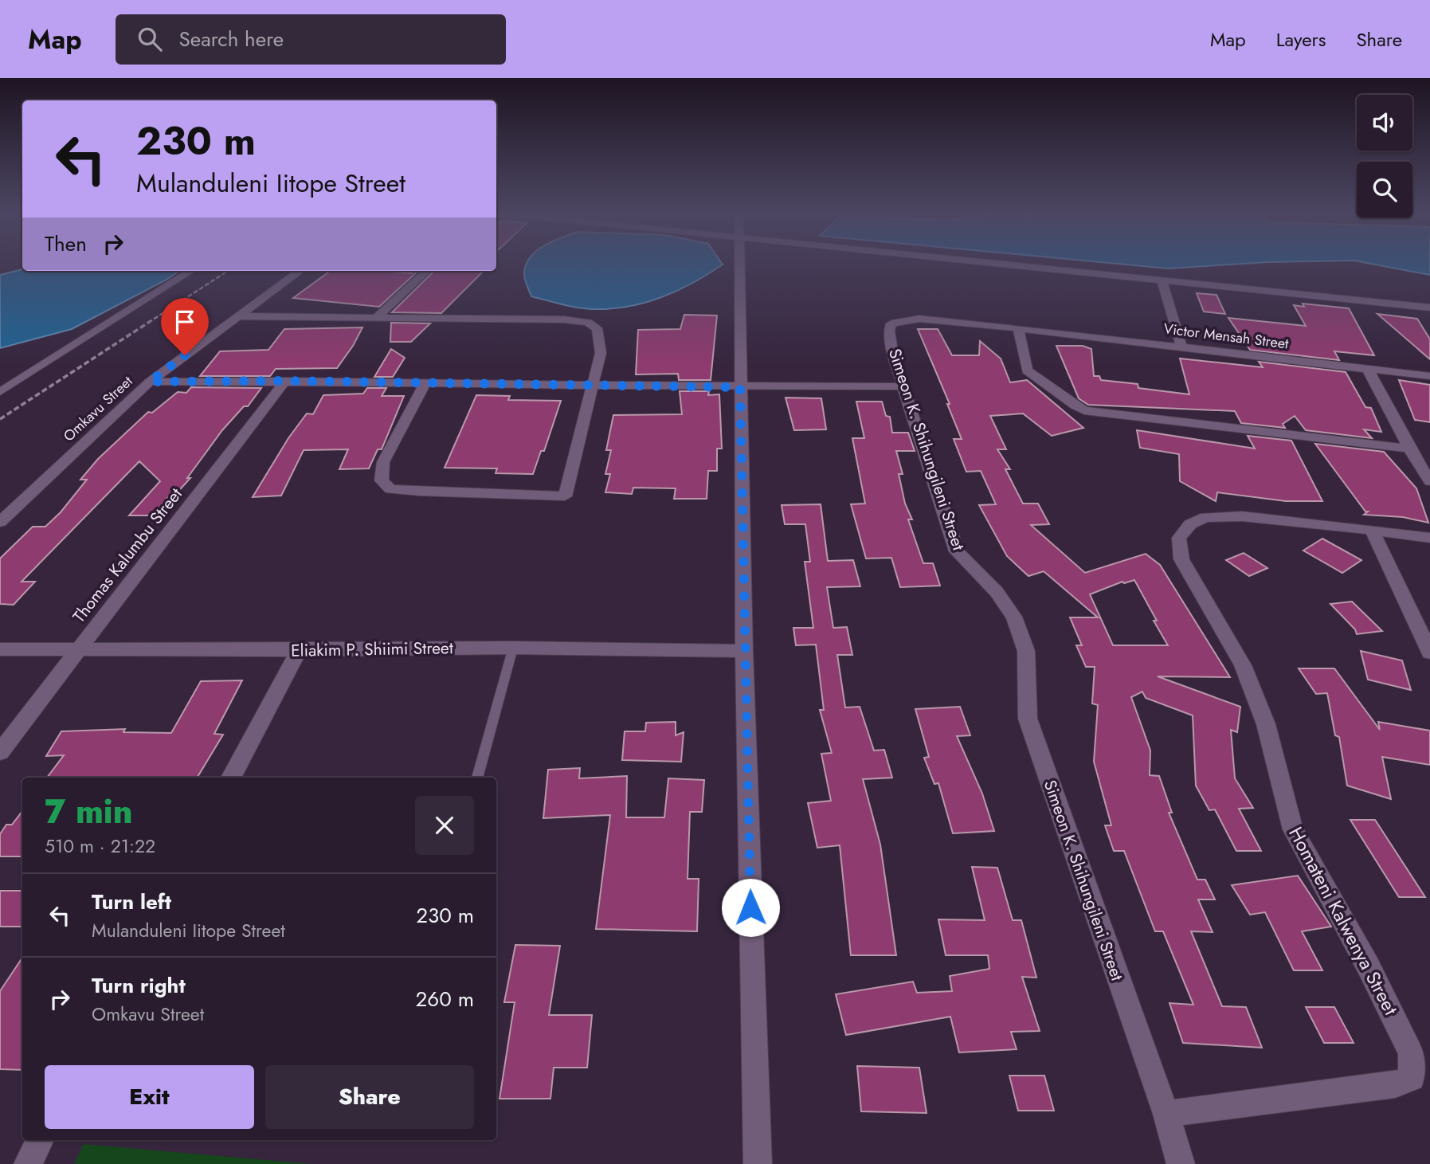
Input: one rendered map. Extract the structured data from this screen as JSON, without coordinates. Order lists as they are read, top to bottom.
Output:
{
  "streets": {
    "street": [
      "Victor Mensah Street",
      "Omkavu Street",
      "Simeon K. Shihungileni Street",
      "Thomas Kalumbu Street",
      "Eliakim P. Shiimi Street",
      "Homateni Kalwenya Street"
    ]
  },
  "crossings": [
    ["Victor Mensah Street", "Simeon K. Shihungileni Street"],
    ["Simeon K. Shihungileni Street", "Homateni Kalwenya Street"],
    ["Thomas Kalumbu Street", "Eliakim P. Shiimi Street"]
  ],
  "page": {
    "header": "Map",
    "search": "Search here",
    "nav": ["Map", "Layers", "Share"],
    "turn": ["230 m", "Mulanduleni Iitope Street"],
    "then": "Then",
    "heading": ["7 min", "510 m · 21:22"],
    "list": [
      {
        "name": "Turn left",
        "note": "Mulanduleni Iitope Street",
        "value": "230 m"
      },
      {
        "name": "Turn right",
        "note": "Omkavu Street",
        "value": "260 m"
      }
    ],
    "buttons": ["Exit", "Share"]
  }
}
